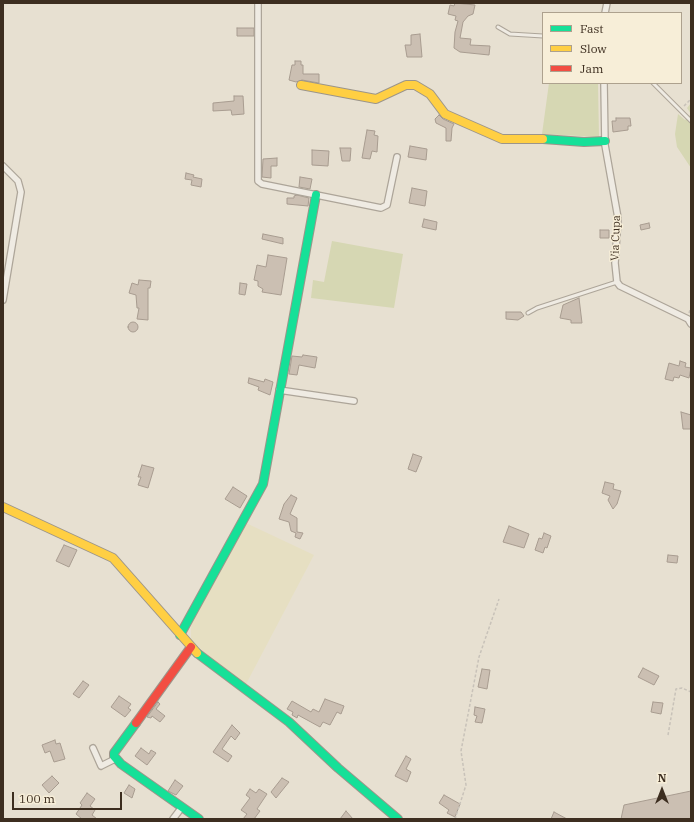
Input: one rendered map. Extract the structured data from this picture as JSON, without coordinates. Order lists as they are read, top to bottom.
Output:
{
  "streets": {
    "street": ["Via Cupa"]
  },
  "legend": ["Fast", "Slow", "Jam"],
  "scale_bar": "100 m",
  "north": "top"
}
